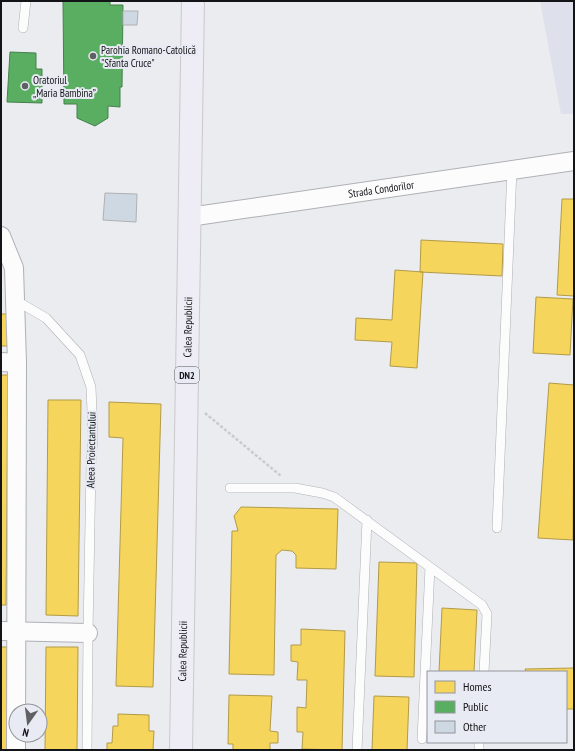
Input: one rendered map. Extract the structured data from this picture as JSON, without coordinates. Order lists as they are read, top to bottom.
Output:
{
  "streets": {
    "main road": ["Calea Republicii", "DN2"],
    "street": ["Strada Condorilor"],
    "lane": ["Aleea Proiectantului"]
  },
  "crossings": [
    ["Strada Condorilor", "Calea Republicii"]
  ],
  "places": ["Parohia Romano-Catolică \"Sfanta Cruce\"", "Oratoriul „Maria Bambina”"],
  "legend": ["Homes", "Public", "Other"],
  "north": "bottom"
}
